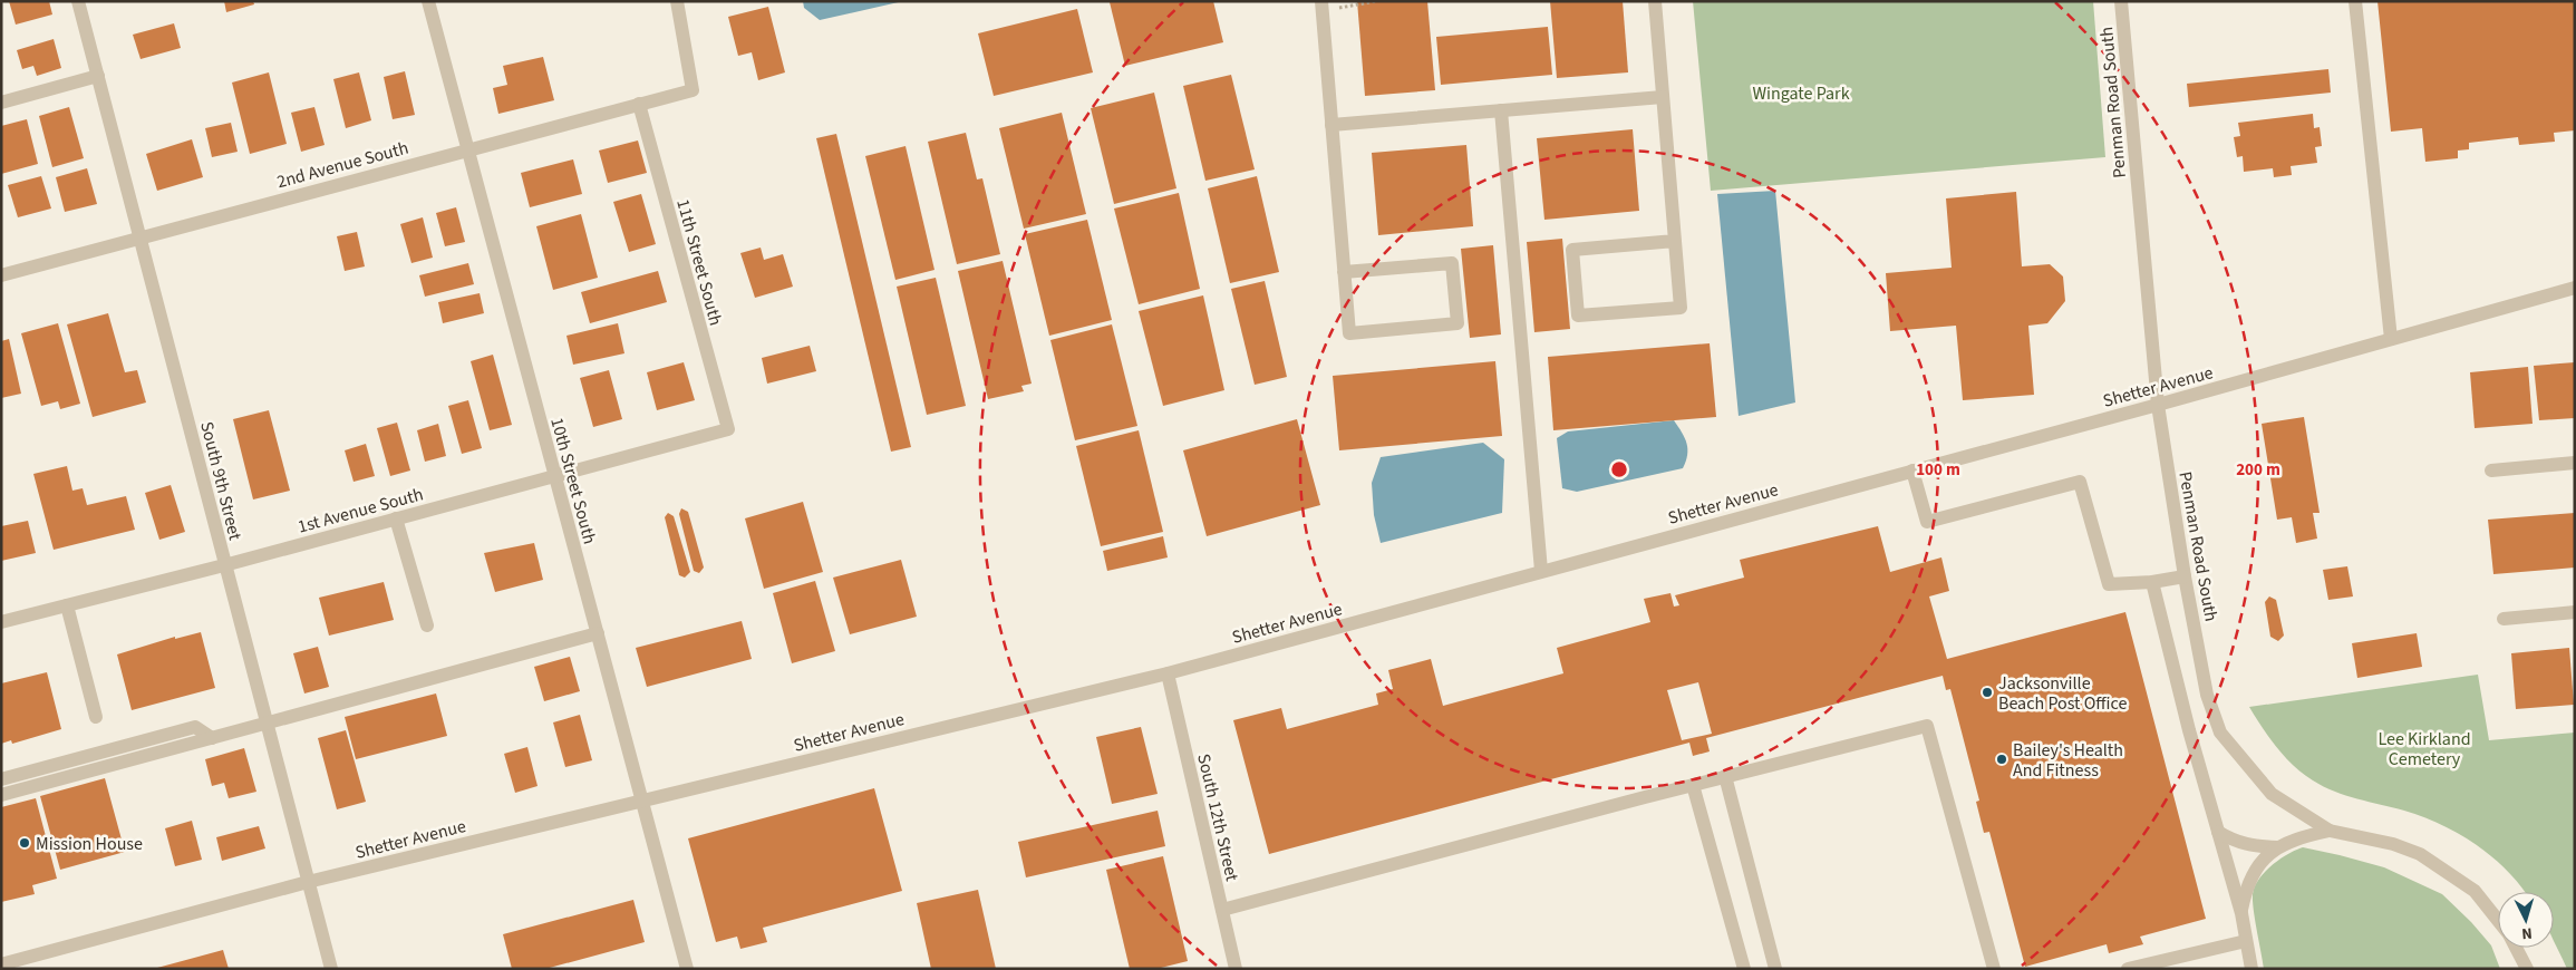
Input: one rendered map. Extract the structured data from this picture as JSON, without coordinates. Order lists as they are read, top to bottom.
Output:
{
  "streets": {
    "street": [
      "Penman Road South",
      "2nd Avenue South",
      "11th Street South",
      "Shetter Avenue",
      "South 9th Street",
      "10th Street South",
      "1st Avenue South",
      "South 12th Street"
    ]
  },
  "crossings": [
    ["Penman Road South", "Shetter Avenue"],
    ["2nd Avenue South", "11th Street South"],
    ["2nd Avenue South", "South 9th Street"],
    ["2nd Avenue South", "10th Street South"],
    ["11th Street South", "1st Avenue South"],
    ["Shetter Avenue", "South 9th Street"],
    ["Shetter Avenue", "10th Street South"],
    ["Shetter Avenue", "South 12th Street"],
    ["South 9th Street", "1st Avenue South"],
    ["10th Street South", "1st Avenue South"]
  ],
  "parks": ["Wingate Park", "Lee Kirkland Cemetery"],
  "places": ["Jacksonville Beach Post Office", "Bailey's Health And Fitness", "Mission House"],
  "north": "bottom",
  "rings": ["100 m", "200 m"]
}
